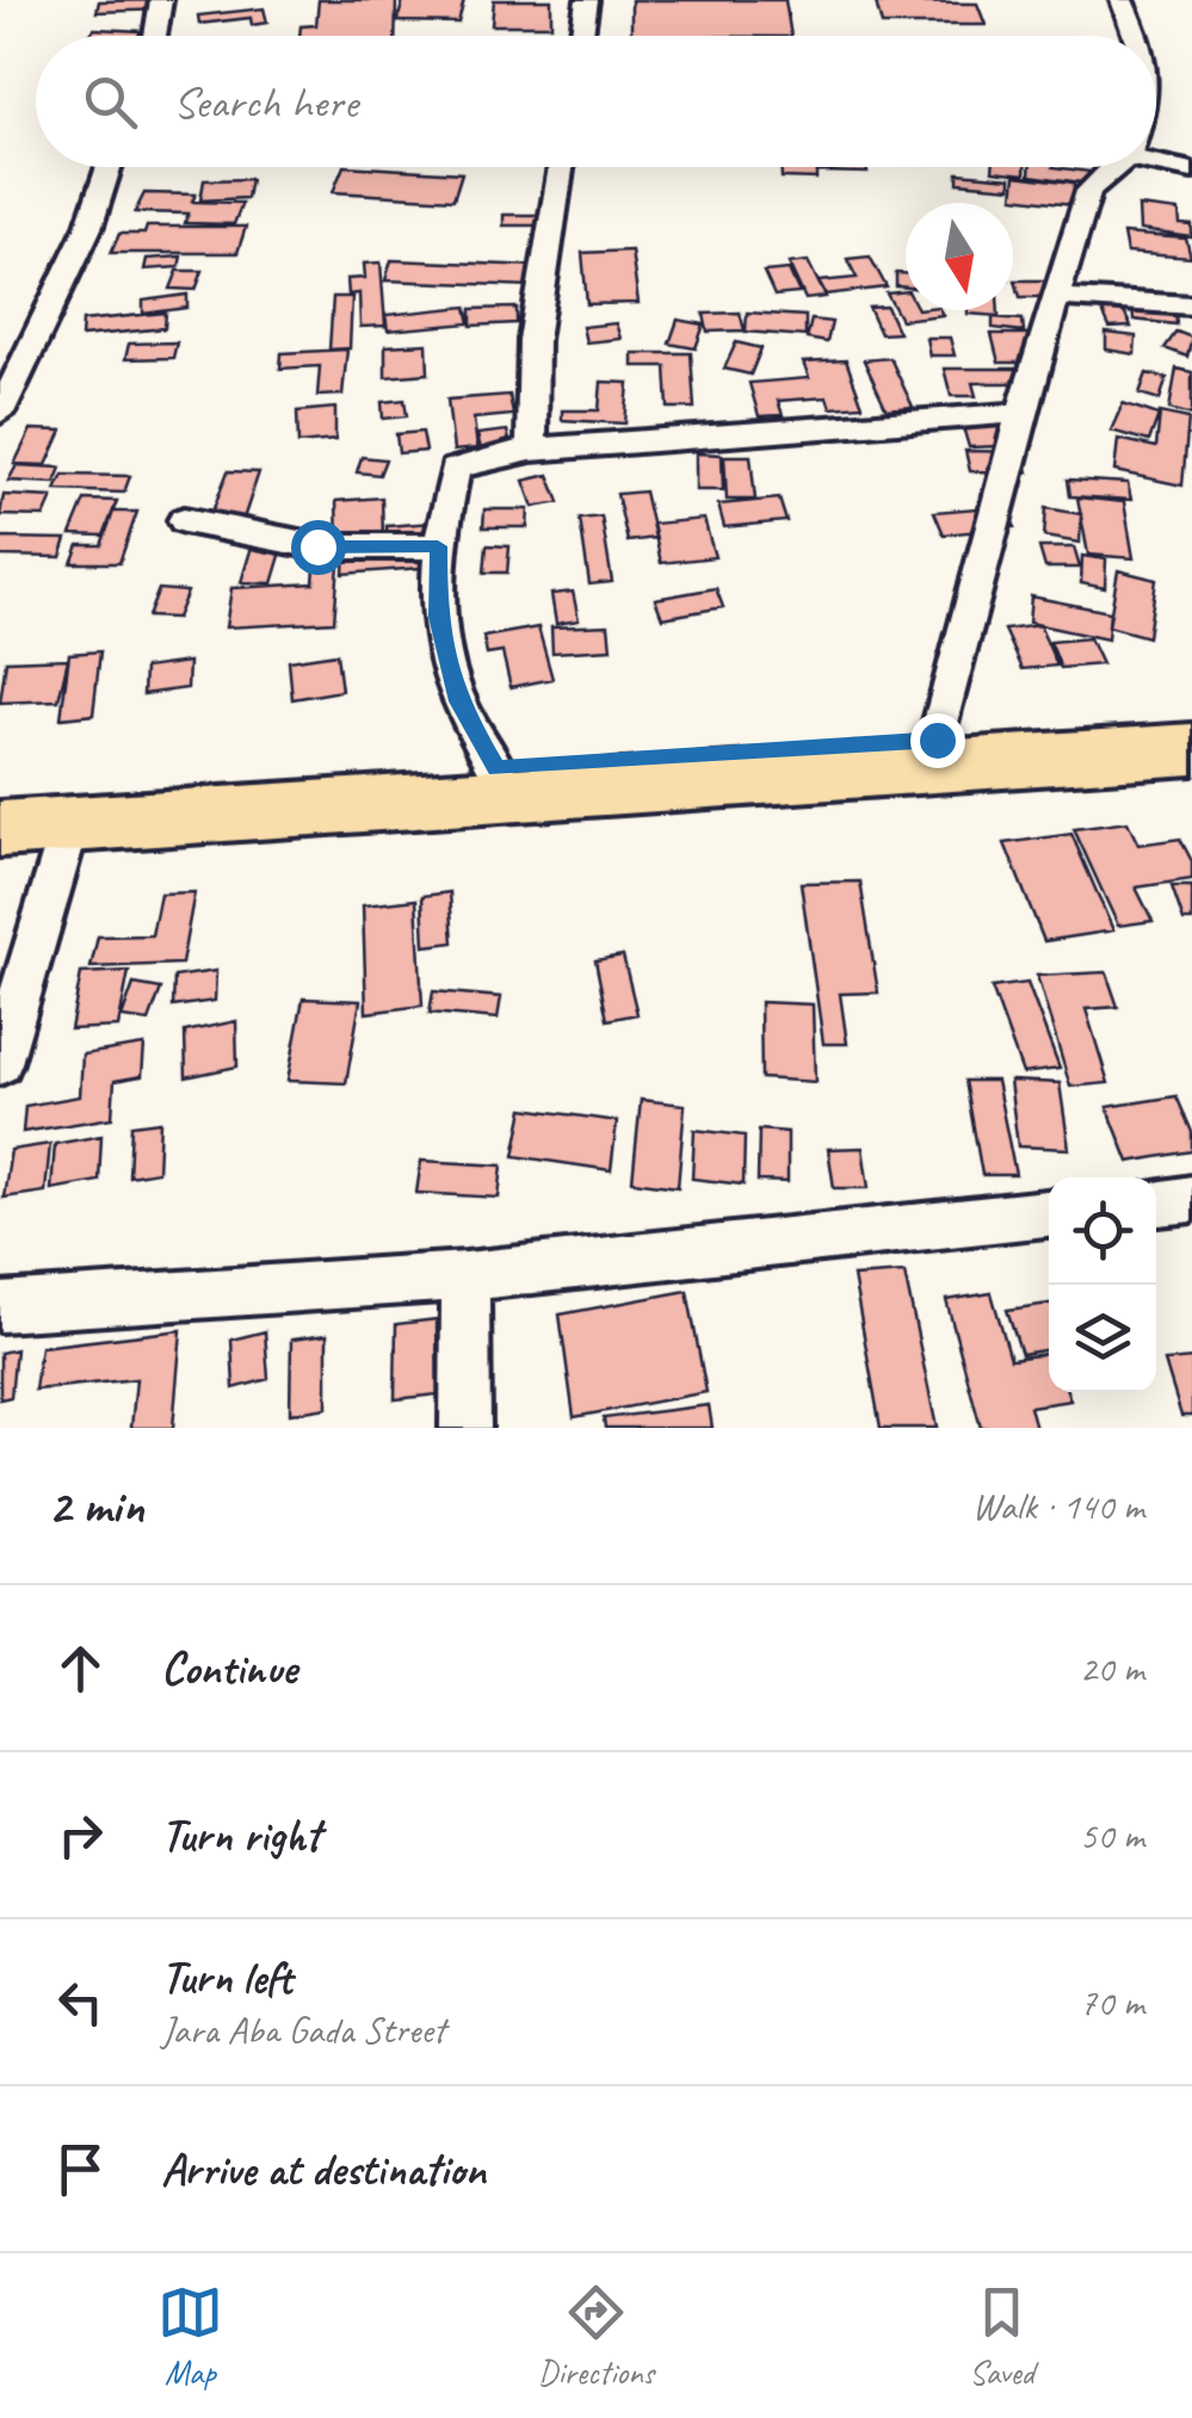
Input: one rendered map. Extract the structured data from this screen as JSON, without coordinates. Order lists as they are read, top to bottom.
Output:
{
  "north": "bottom",
  "page": {
    "search": "Search here",
    "heading": ["2 min", "Walk · 140 m"],
    "list": [
      ["Continue", "20 m"],
      ["Turn right", "50 m"],
      ["Turn left", "Jara Aba Gada Street", "70 m"],
      "Arrive at destination"
    ],
    "nav": ["Map", "Directions", "Saved"]
  }
}
